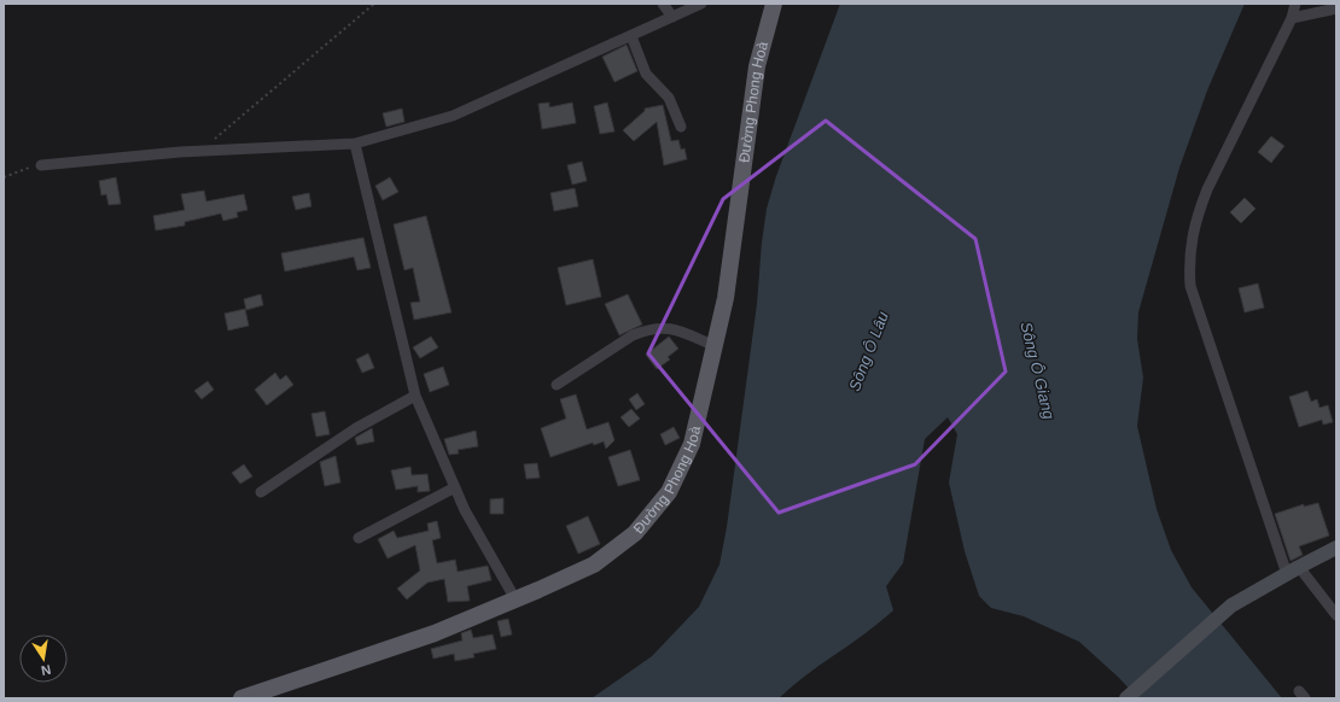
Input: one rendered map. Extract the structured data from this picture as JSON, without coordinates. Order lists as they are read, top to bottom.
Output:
{
  "streets": {
    "main road": ["Đường Phong Hoà"]
  },
  "water": ["Sông Ô Lâu", "Sông Ô Giang"],
  "north": "bottom"
}
